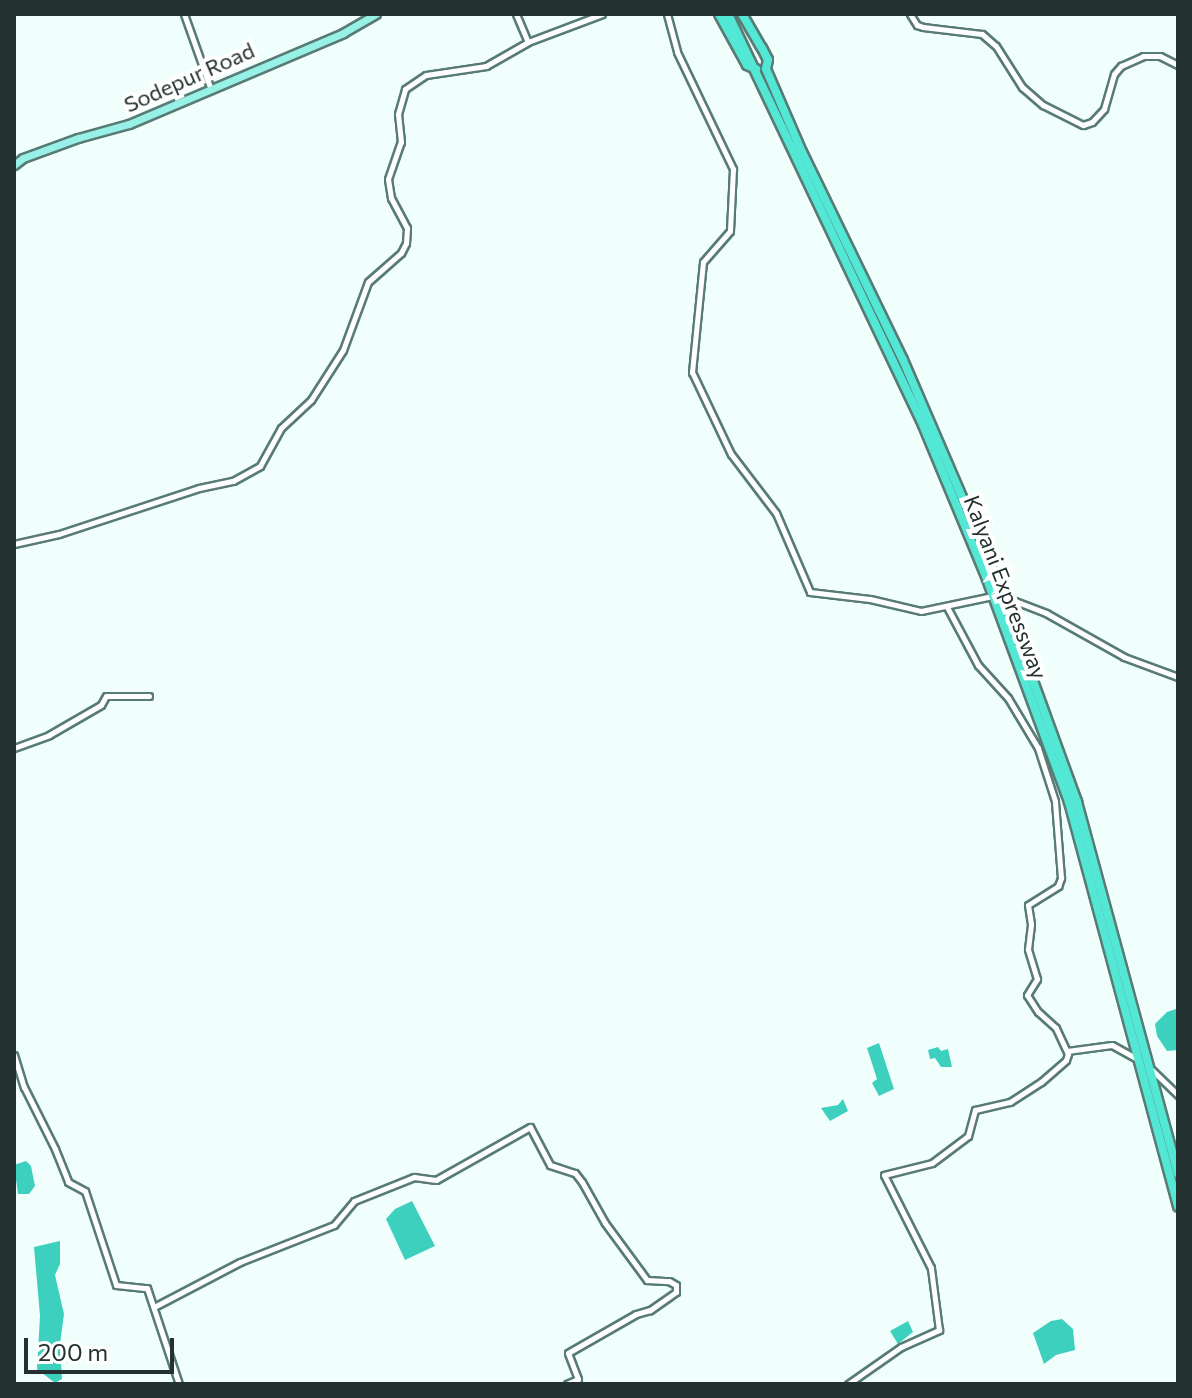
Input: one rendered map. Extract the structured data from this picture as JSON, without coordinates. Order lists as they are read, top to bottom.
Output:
{
  "streets": {
    "highway": ["Kalyani Expressway"],
    "main road": ["Sodepur Road"]
  },
  "scale_bar": "200 m"
}
